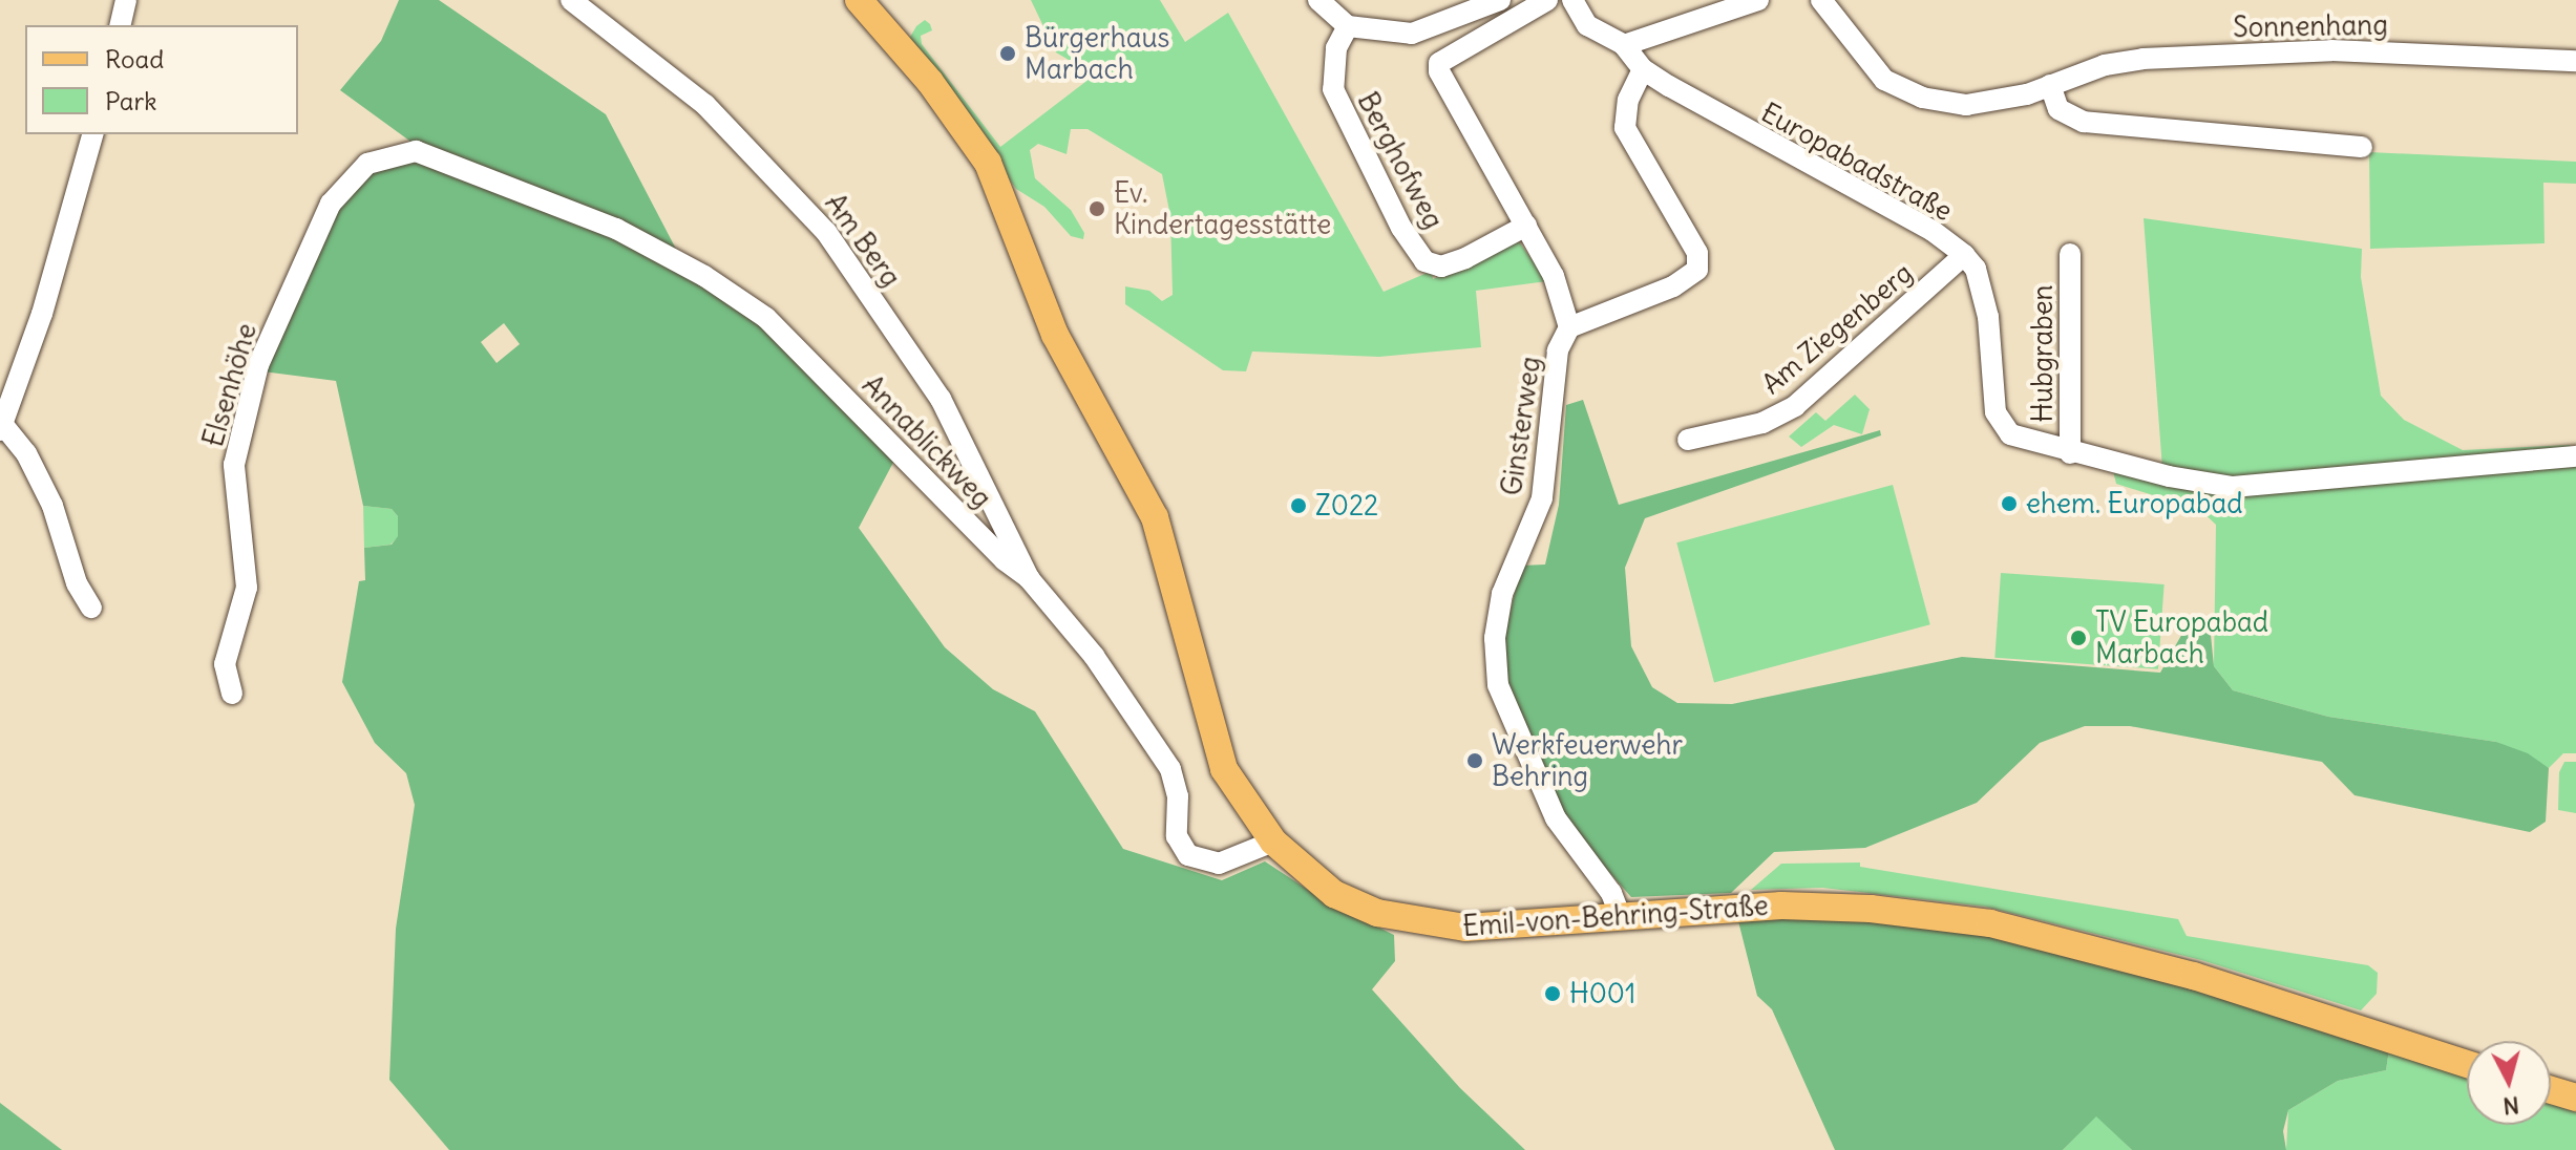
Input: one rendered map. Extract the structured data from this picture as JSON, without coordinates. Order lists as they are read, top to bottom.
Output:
{
  "streets": {
    "main road": ["Emil-von-Behring-Straße"],
    "street": [
      "Sonnenhang",
      "Berghofweg",
      "Europabadstraße",
      "Am Berg",
      "Am Ziegenberg",
      "Hubgraben",
      "Elsenhöhe",
      "Ginsterweg",
      "Annablickweg"
    ]
  },
  "crossings": [
    ["Berghofweg", "Ginsterweg"],
    ["Europabadstraße", "Am Ziegenberg"],
    ["Europabadstraße", "Hubgraben"],
    ["Am Berg", "Annablickweg"],
    ["Elsenhöhe", "Annablickweg"],
    ["Ginsterweg", "Emil-von-Behring-Straße"],
    ["Annablickweg", "Emil-von-Behring-Straße"]
  ],
  "places": [
    "Bürgerhaus Marbach",
    "Ev. Kindertagesstätte",
    "ehem. Europabad",
    "Z022",
    "TV Europabad Marbach",
    "Werkfeuerwehr Behring",
    "H001"
  ],
  "legend": ["Road", "Park"],
  "north": "bottom"
}
